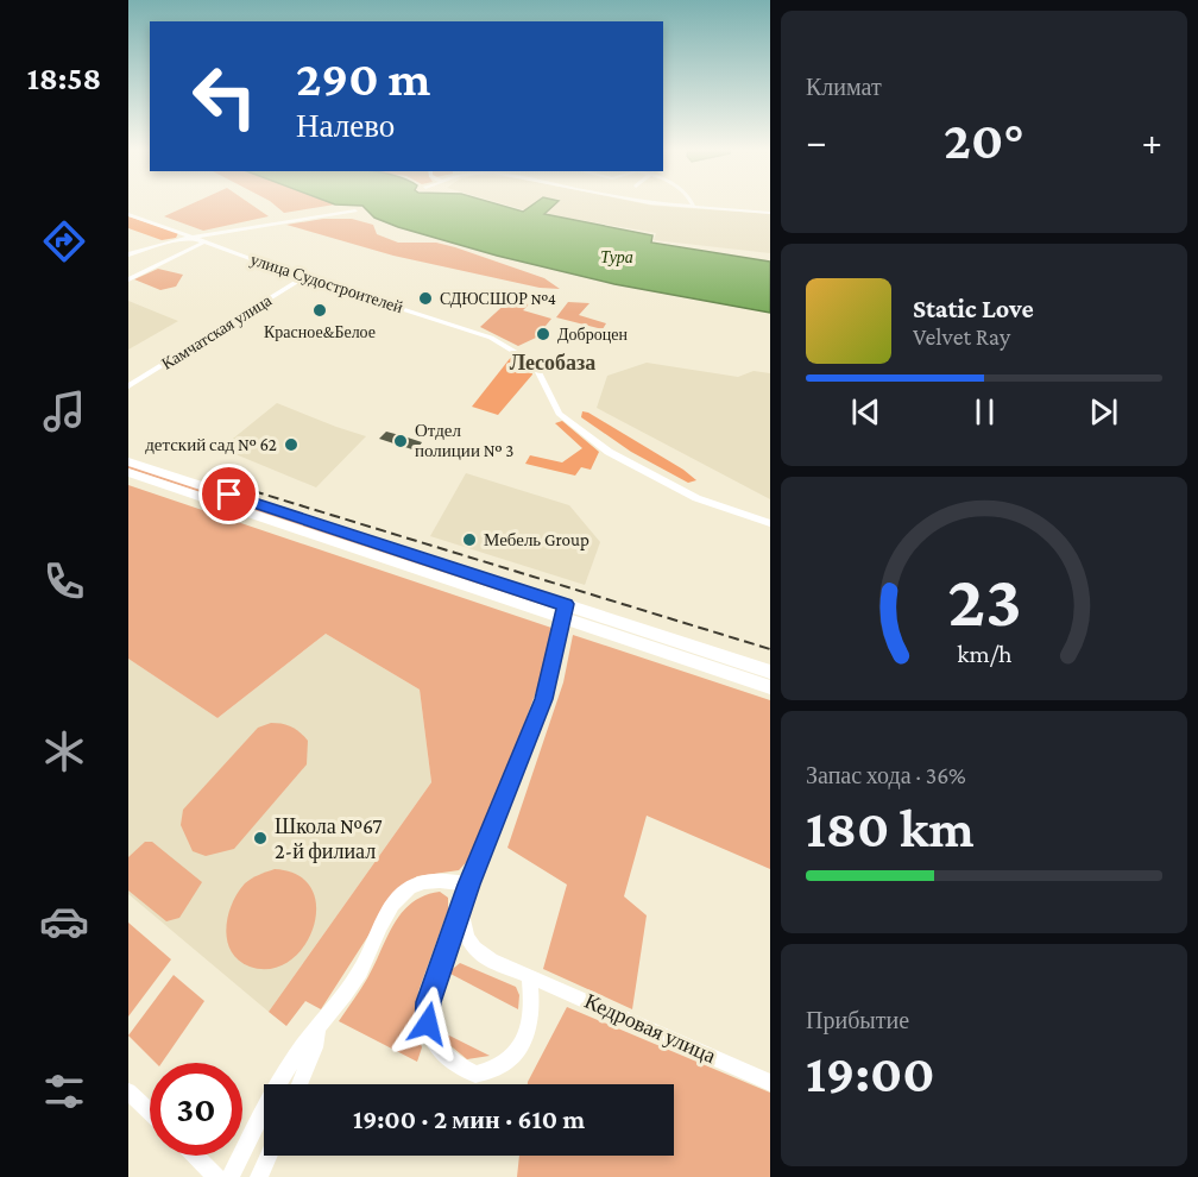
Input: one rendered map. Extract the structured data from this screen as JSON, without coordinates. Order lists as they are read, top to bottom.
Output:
{
  "streets": {
    "street": ["улица Судостроителей", "Камчатская улица", "Кедровая улица"]
  },
  "crossings": [
    ["улица Судостроителей", "Камчатская улица"]
  ],
  "districts": ["Лесобаза"],
  "water": ["Тура"],
  "places": [
    "СДЮСШОР №4",
    "Красное&Белое",
    "Доброцен",
    "Отдел полиции № 3",
    "детский сад № 62",
    "Мебель Group",
    "Школа №67 2-й филиал"
  ],
  "page": {
    "tabs": "18:58",
    "tile": [
      "Климат",
      ["Запас хода · 36%", "180 km"],
      ["Прибытие", "19:00"]
    ],
    "turn": ["290 m", "Налево"],
    "heat": ["−", "20°", "+"],
    "song": ["Static Love", "Velvet Ray"],
    "limit": "30",
    "trip": "19:00 · 2 мин · 610 m",
    "gauge": ["23", "km/h"]
  }
}
